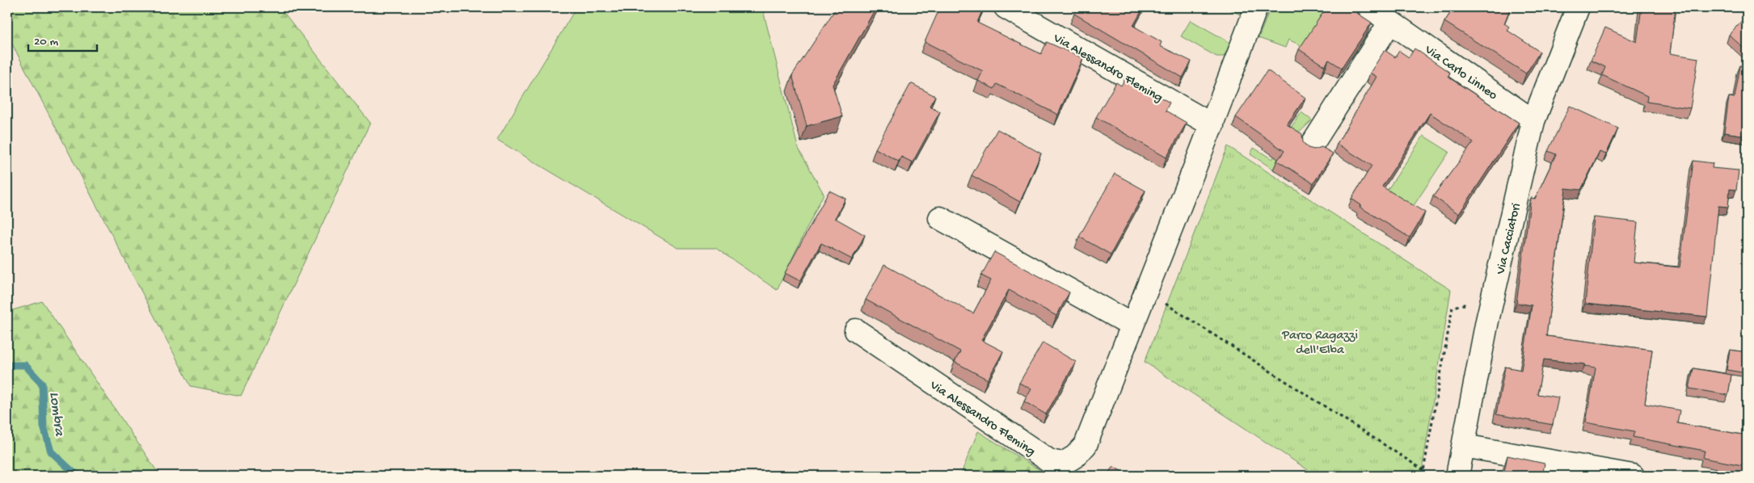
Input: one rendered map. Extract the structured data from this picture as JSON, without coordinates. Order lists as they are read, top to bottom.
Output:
{
  "streets": {
    "street": ["Via Alessandro Fleming", "Via Carlo Linneo", "Via Cacciatori"]
  },
  "crossings": [
    ["Via Carlo Linneo", "Via Cacciatori"]
  ],
  "water": ["Lombra"],
  "parks": ["Parco Ragazzi dell'Elba"],
  "scale_bar": "20 m"
}
